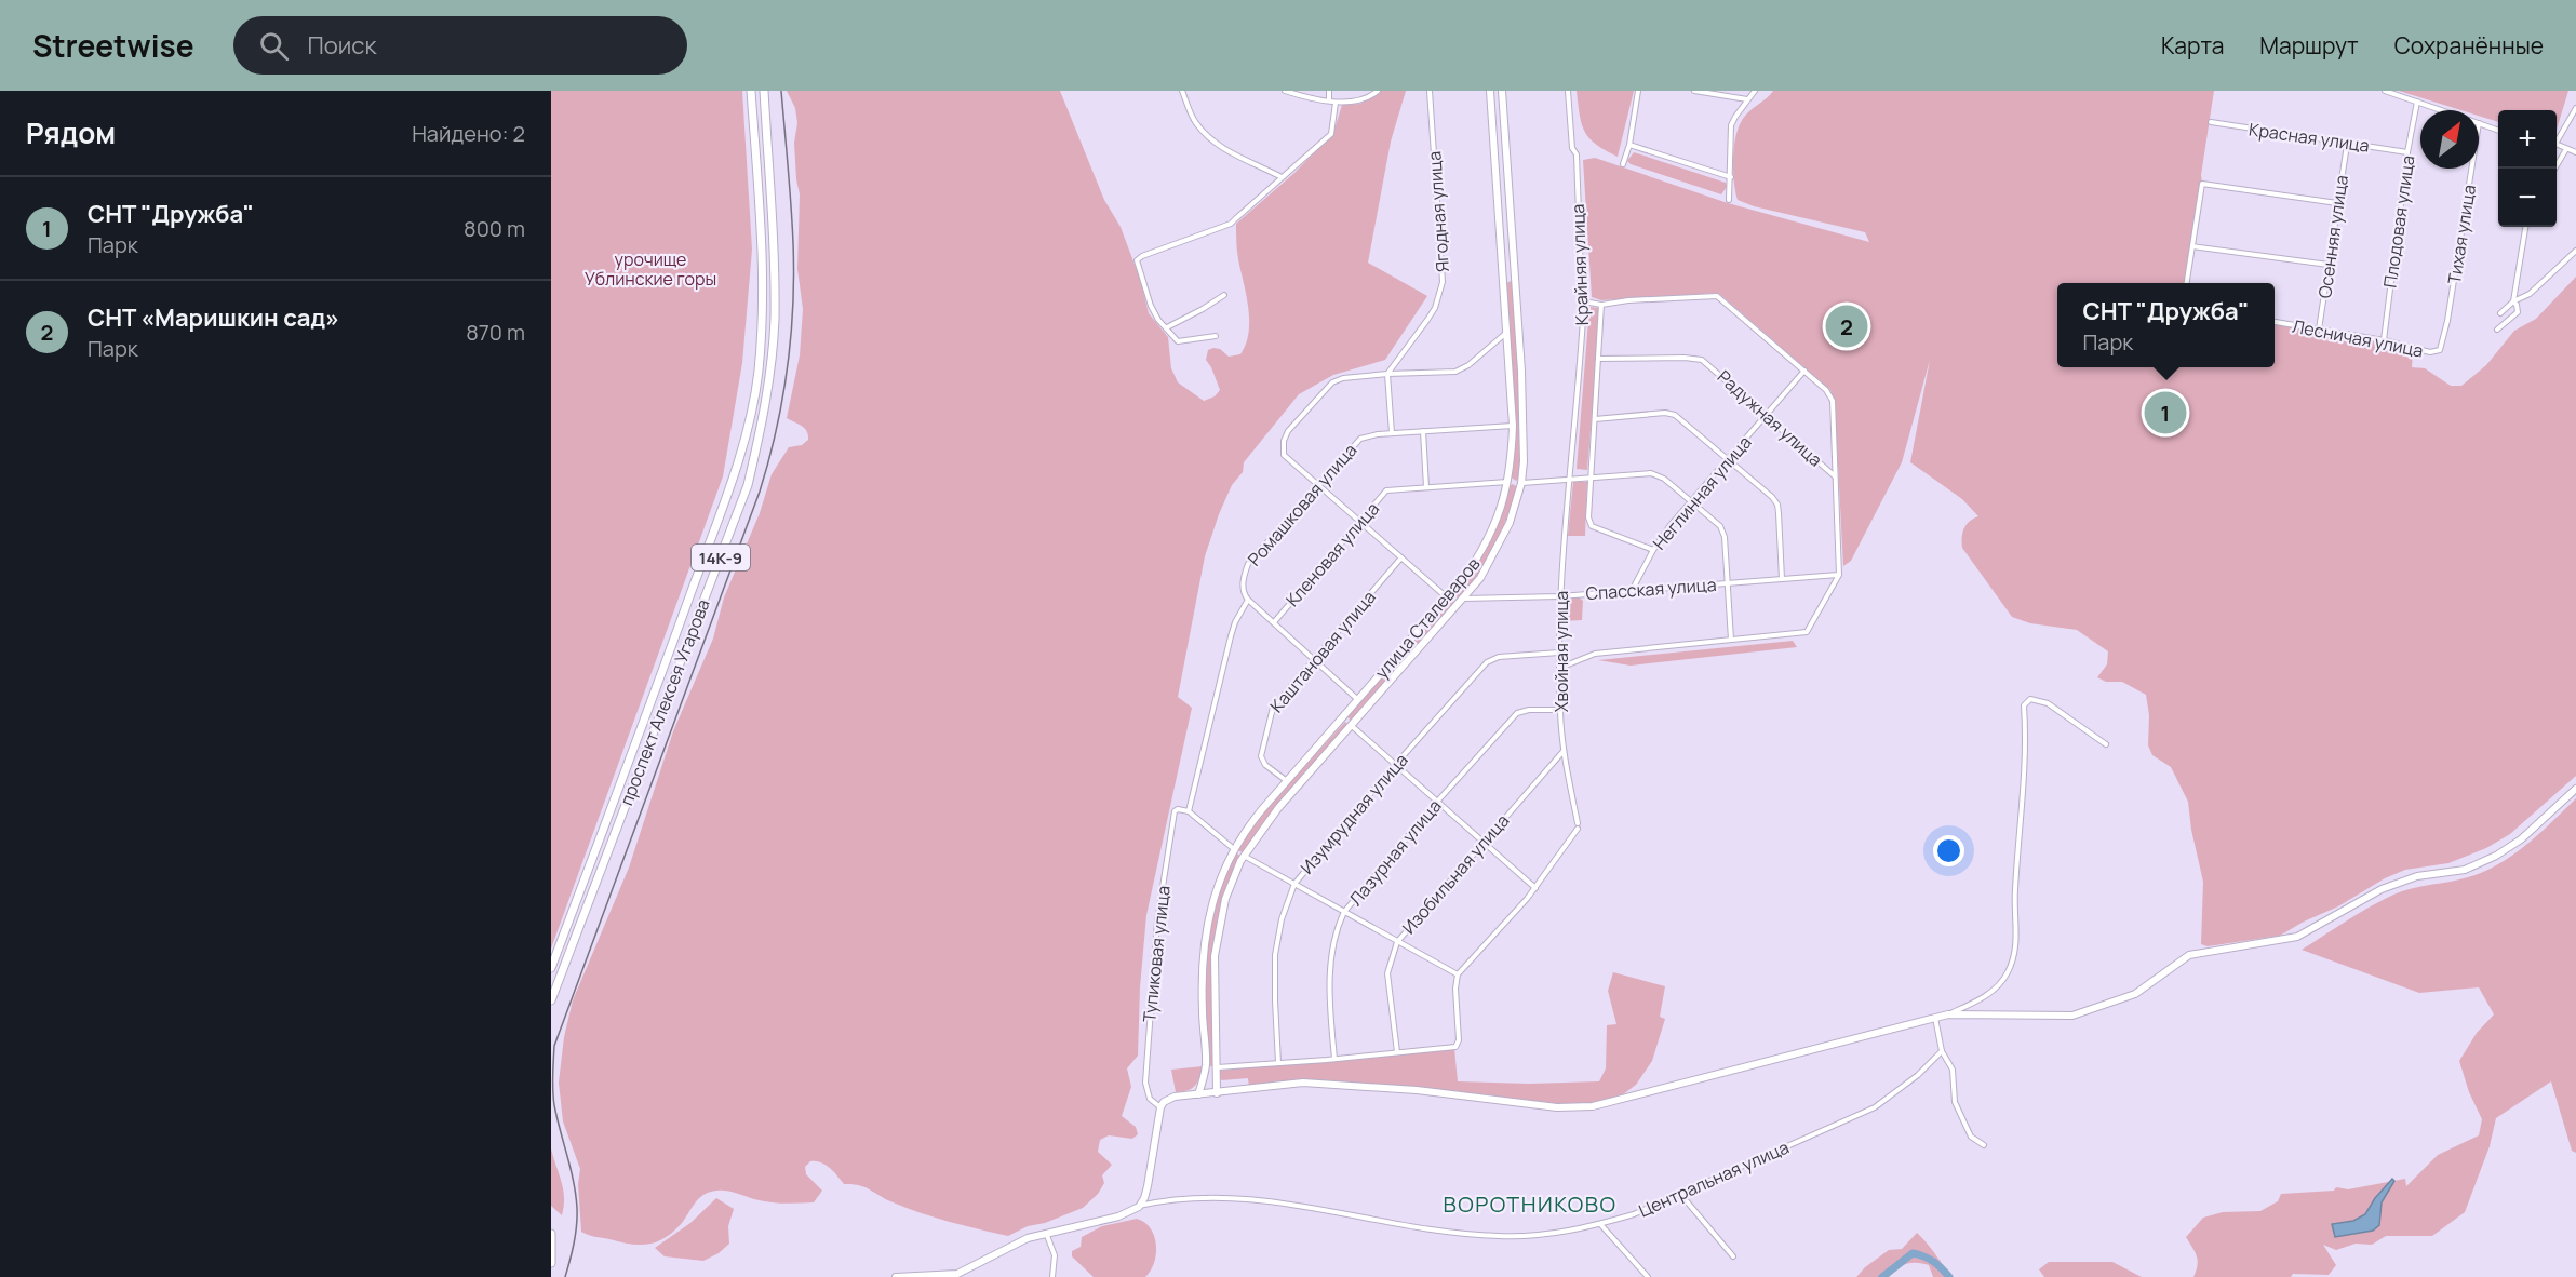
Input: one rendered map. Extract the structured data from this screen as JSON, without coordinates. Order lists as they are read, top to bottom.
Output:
{
  "streets": {
    "main road": ["14К-9", "улица Сталеваров", "проспект Алексея Угарова"],
    "street": [
      "Красная улица",
      "Ягодная улица",
      "Плодовая улица",
      "Тихая улица",
      "Осенняя улица",
      "Крайняя улица",
      "Лесничая улица",
      "Радужная улица",
      "Неглинная улица",
      "Ромашковая улица",
      "Кленовая улица",
      "Спасская улица",
      "Каштановая улица",
      "Хвойная улица",
      "Изумрудная улица",
      "Лазурная улица",
      "Изобильная улица",
      "Тупиковая улица",
      "Центральная улица"
    ]
  },
  "crossings": [
    ["Красная улица", "Плодовая улица"],
    ["Красная улица", "Осенняя улица"],
    ["Плодовая улица", "Лесничая улица"],
    ["Тихая улица", "Лесничая улица"],
    ["Осенняя улица", "Лесничая улица"],
    ["Крайняя улица", "Хвойная улица"],
    ["Радужная улица", "Неглинная улица"],
    ["Радужная улица", "Спасская улица"],
    ["Неглинная улица", "Спасская улица"],
    ["Ромашковая улица", "улица Сталеваров"],
    ["Ромашковая улица", "Тупиковая улица"],
    ["Кленовая улица", "улица Сталеваров"],
    ["Спасская улица", "улица Сталеваров"],
    ["Спасская улица", "Хвойная улица"],
    ["улица Сталеваров", "Каштановая улица"],
    ["Хвойная улица", "Изумрудная улица"],
    ["Хвойная улица", "Лазурная улица"],
    ["Хвойная улица", "Изобильная улица"]
  ],
  "districts": ["ВОРОТНИКОВО"],
  "parks": ["урочище Ублинские горы"],
  "north": "top right",
  "page": {
    "header": "Streetwise",
    "search": "Поиск",
    "nav": ["Карта", "Маршрут", "Сохранённые"],
    "heading": ["Рядом", "Найдено: 2"],
    "map_buttons": ["+", "−"],
    "list": [
      {
        "mark": "1",
        "name": "СНТ \"Дружба\"",
        "note": "Парк",
        "value": "800 m"
      },
      {
        "mark": "2",
        "name": "СНТ «Маришкин сад»",
        "note": "Парк",
        "value": "870 m"
      }
    ],
    "popup": ["СНТ \"Дружба\"", "Парк"],
    "pins": ["2", "1"]
  }
}
